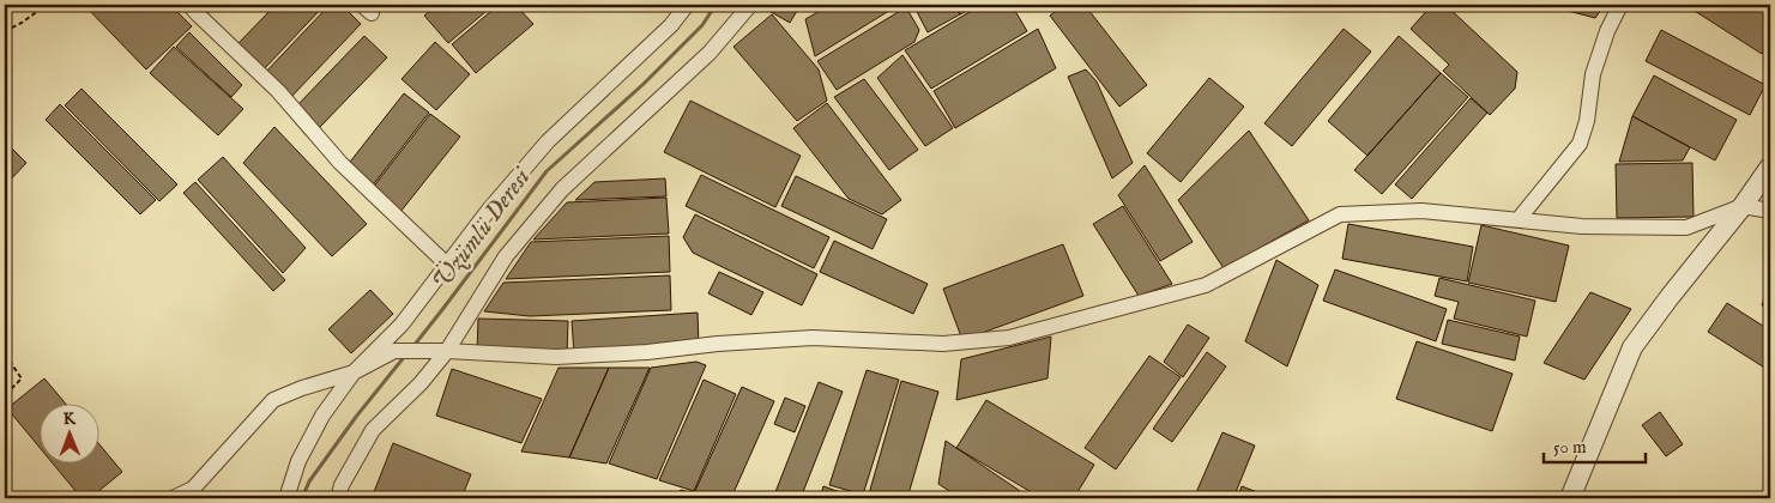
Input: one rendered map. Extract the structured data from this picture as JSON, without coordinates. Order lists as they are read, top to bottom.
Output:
{
  "water": ["Üzümlü Deresi"],
  "scale_bar": "50 m",
  "north": "top"
}
